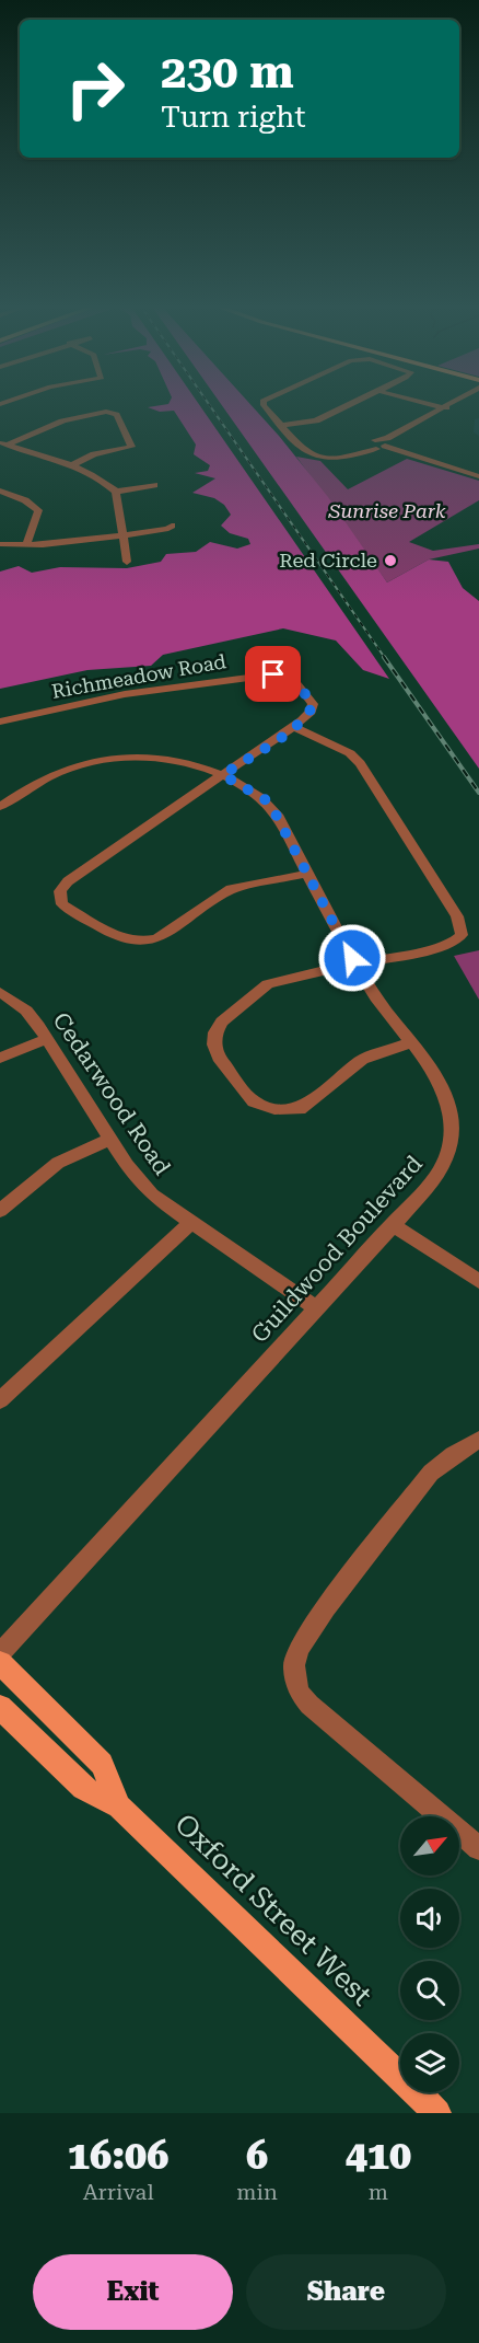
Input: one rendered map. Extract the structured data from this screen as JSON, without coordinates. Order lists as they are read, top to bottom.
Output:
{
  "streets": {
    "main road": ["Oxford Street West"],
    "street": ["Richmeadow Road", "Cedarwood Road", "Guildwood Boulevard"]
  },
  "crossings": [
    ["Richmeadow Road", "Guildwood Boulevard"],
    ["Cedarwood Road", "Guildwood Boulevard"]
  ],
  "parks": ["Sunrise Park"],
  "places": ["Red Circle"],
  "north": "top right",
  "page": {
    "turn": ["230 m", "Turn right"],
    "eta": [
      "16:06",
      "Arrival",
      "6",
      "min",
      "410",
      "m"
    ],
    "buttons": ["Exit", "Share"]
  }
}
